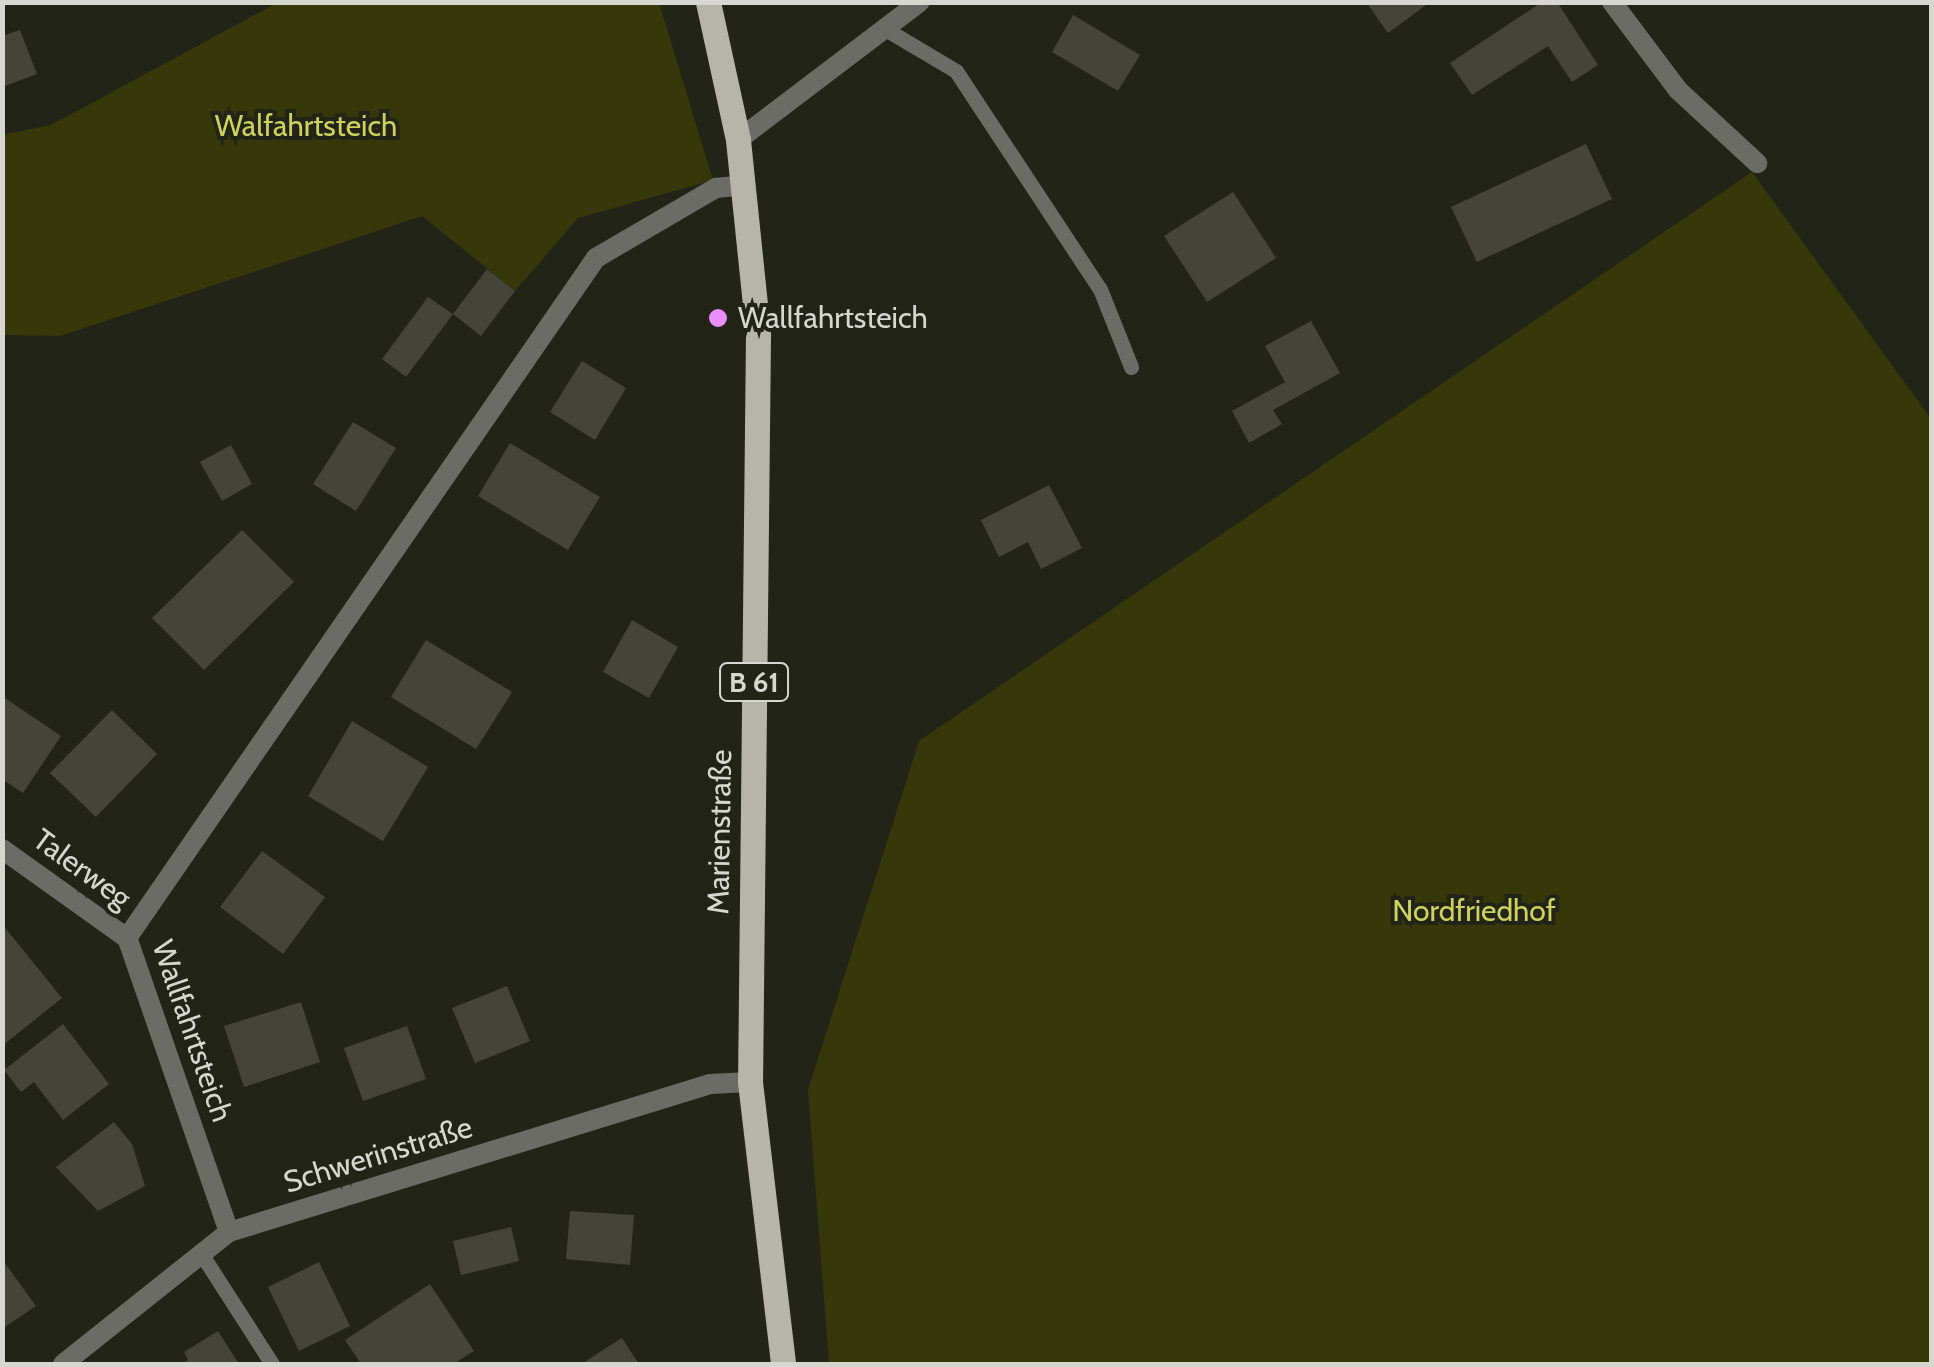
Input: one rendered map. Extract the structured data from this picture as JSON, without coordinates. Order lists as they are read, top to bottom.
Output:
{
  "streets": {
    "main road": ["B 61", "Marienstraße"],
    "street": ["Talerweg", "Wallfahrtsteich", "Schwerinstraße"]
  },
  "crossings": [
    ["Marienstraße", "Wallfahrtsteich"],
    ["Marienstraße", "Schwerinstraße"],
    ["Talerweg", "Wallfahrtsteich"],
    ["Wallfahrtsteich", "Schwerinstraße"]
  ],
  "parks": ["Walfahrtsteich", "Nordfriedhof"],
  "places": ["Wallfahrtsteich"]
}
